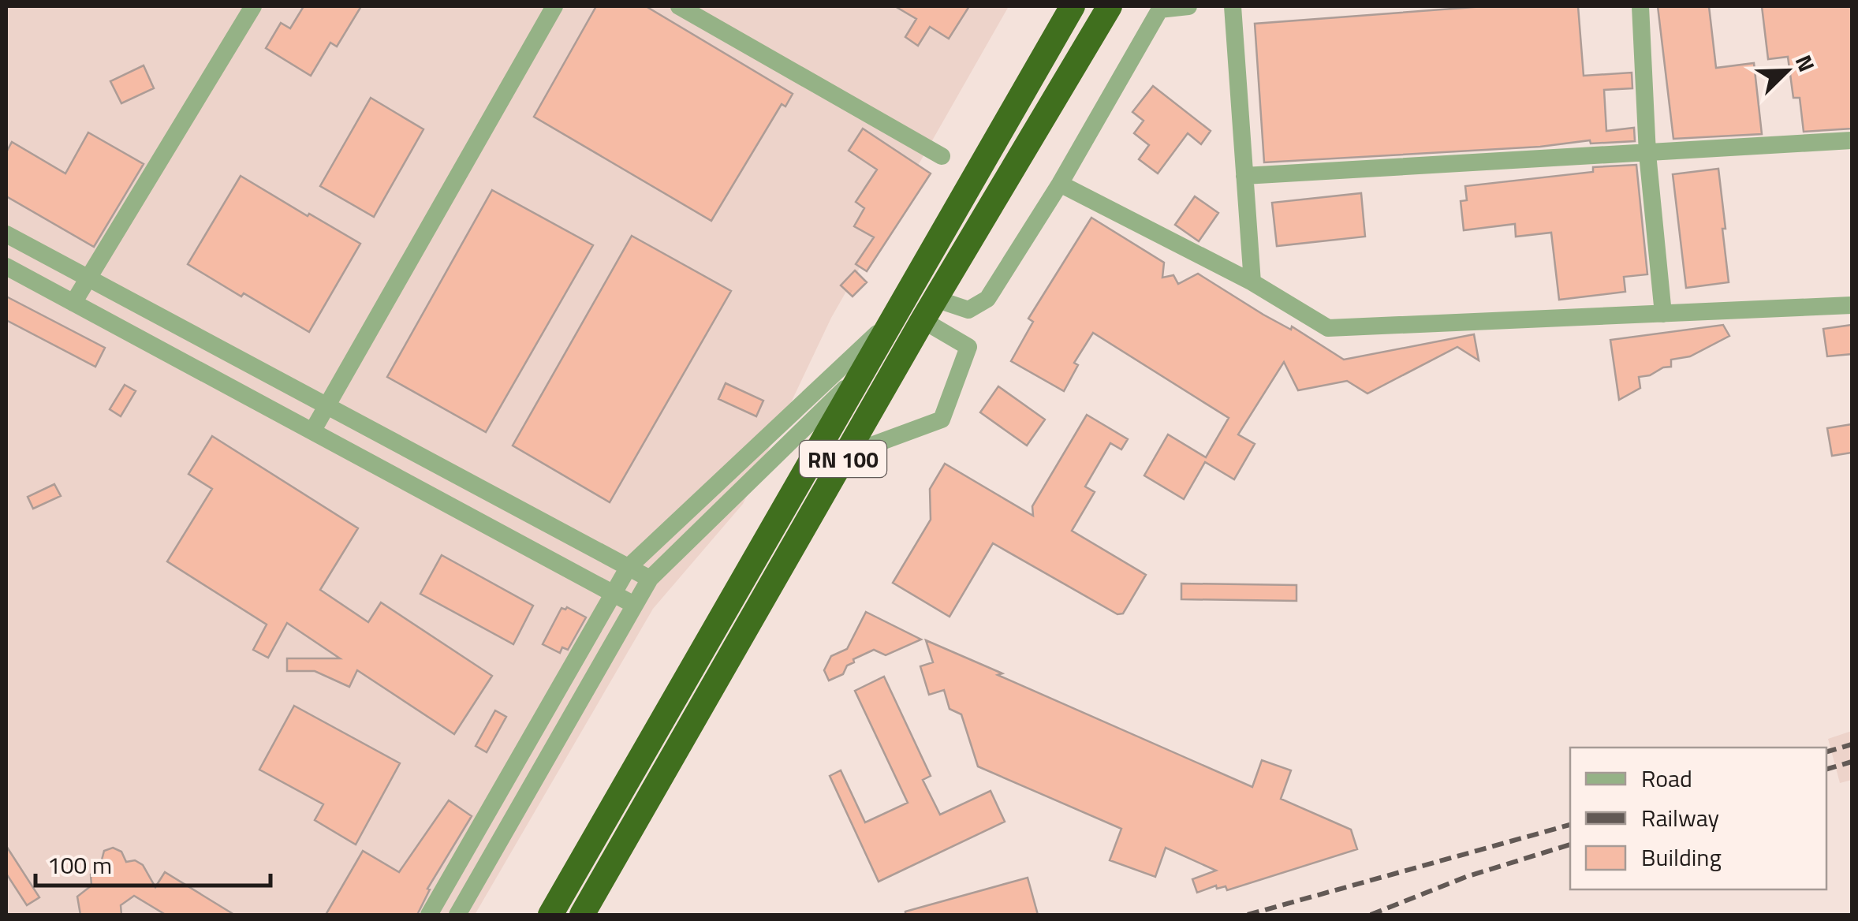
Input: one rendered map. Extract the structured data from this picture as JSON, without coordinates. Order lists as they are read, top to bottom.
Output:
{
  "streets": {
    "highway": ["RN 100"]
  },
  "legend": ["Road", "Railway", "Building"],
  "scale_bar": "100 m",
  "north": "top right"
}
